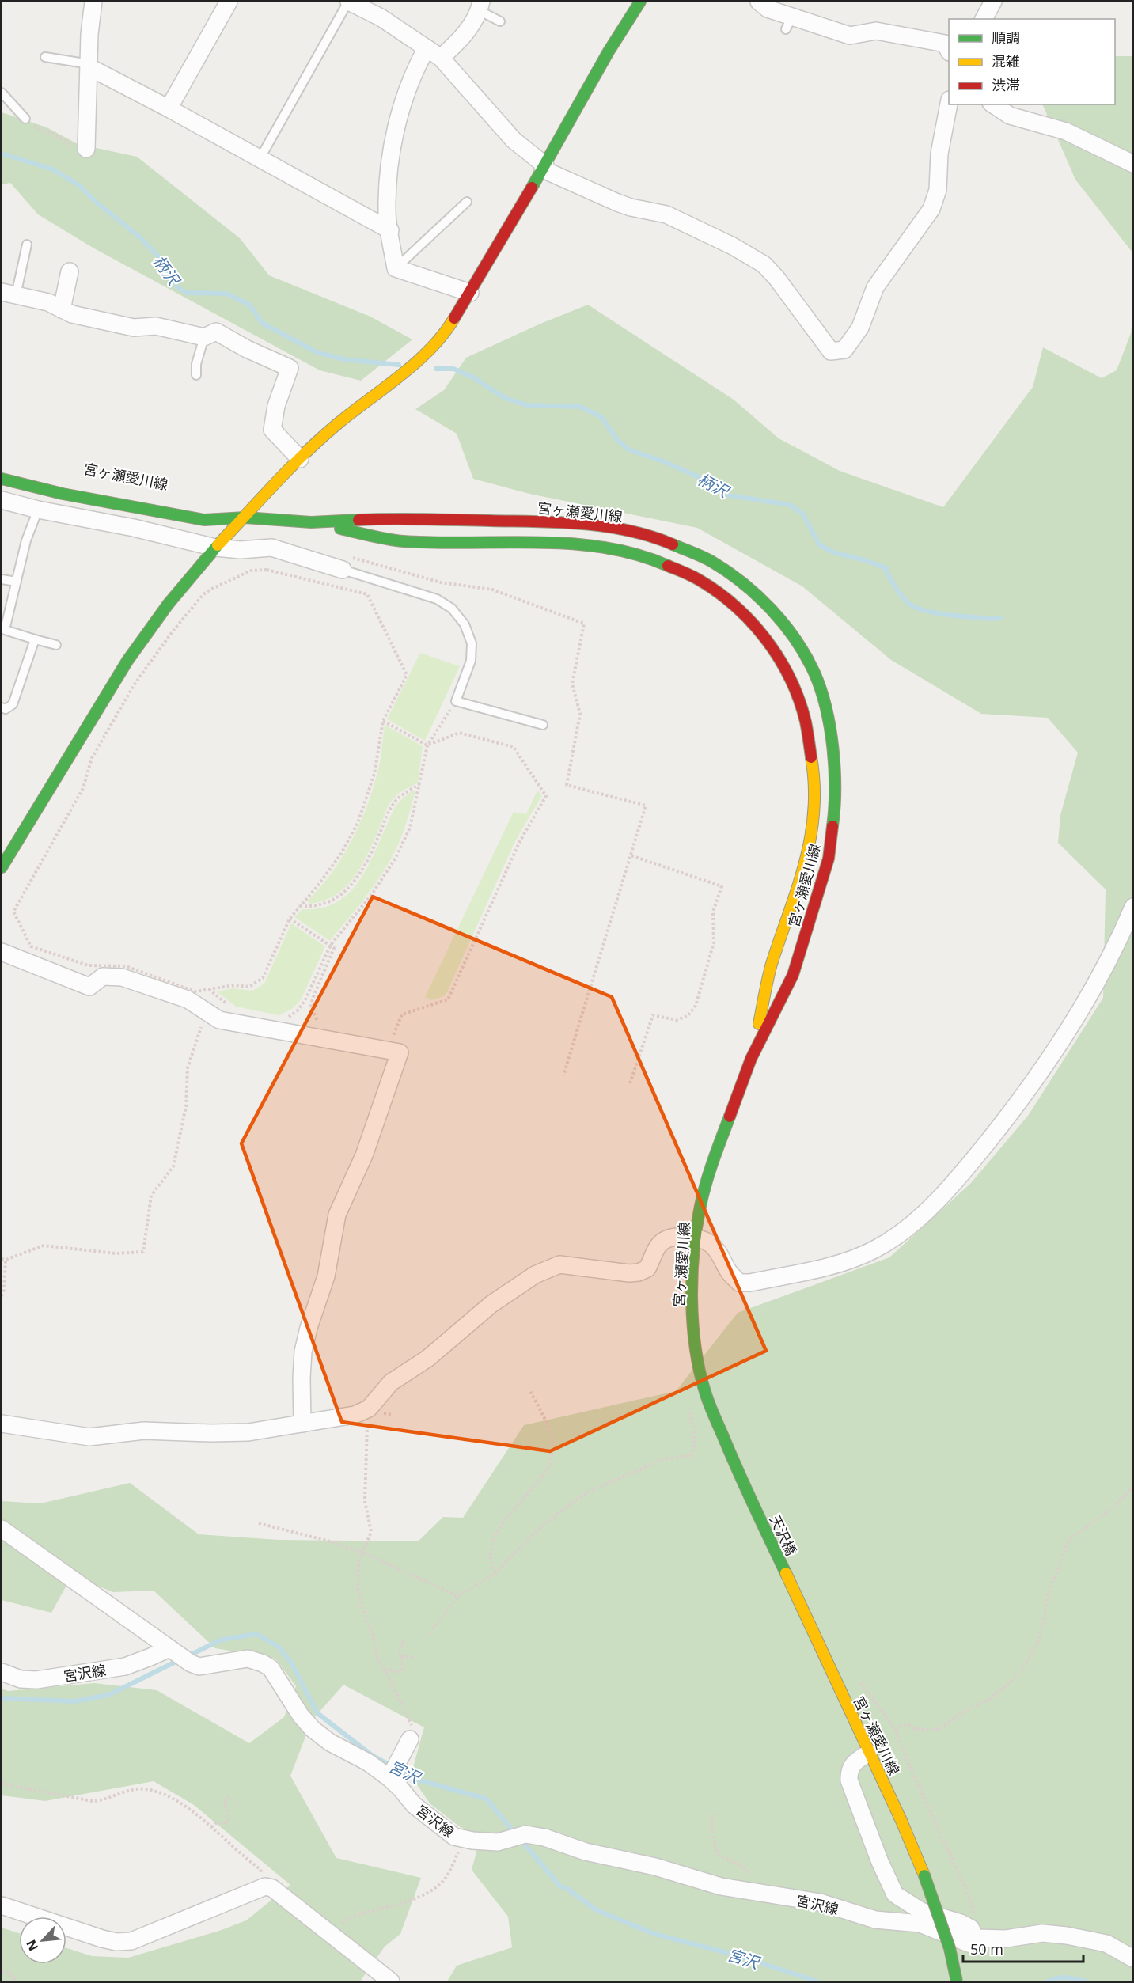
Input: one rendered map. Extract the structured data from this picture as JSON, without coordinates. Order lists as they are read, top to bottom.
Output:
{
  "streets": {
    "main road": ["宮ヶ瀬愛川線", "天沢橋"],
    "street": ["宮沢線"]
  },
  "crossings": [
    ["宮ヶ瀬愛川線", "天沢橋"]
  ],
  "water": ["柄沢", "宮沢"],
  "legend": ["順調", "混雑", "渋滞"],
  "scale_bar": "50 m",
  "north": "bottom left"
}
